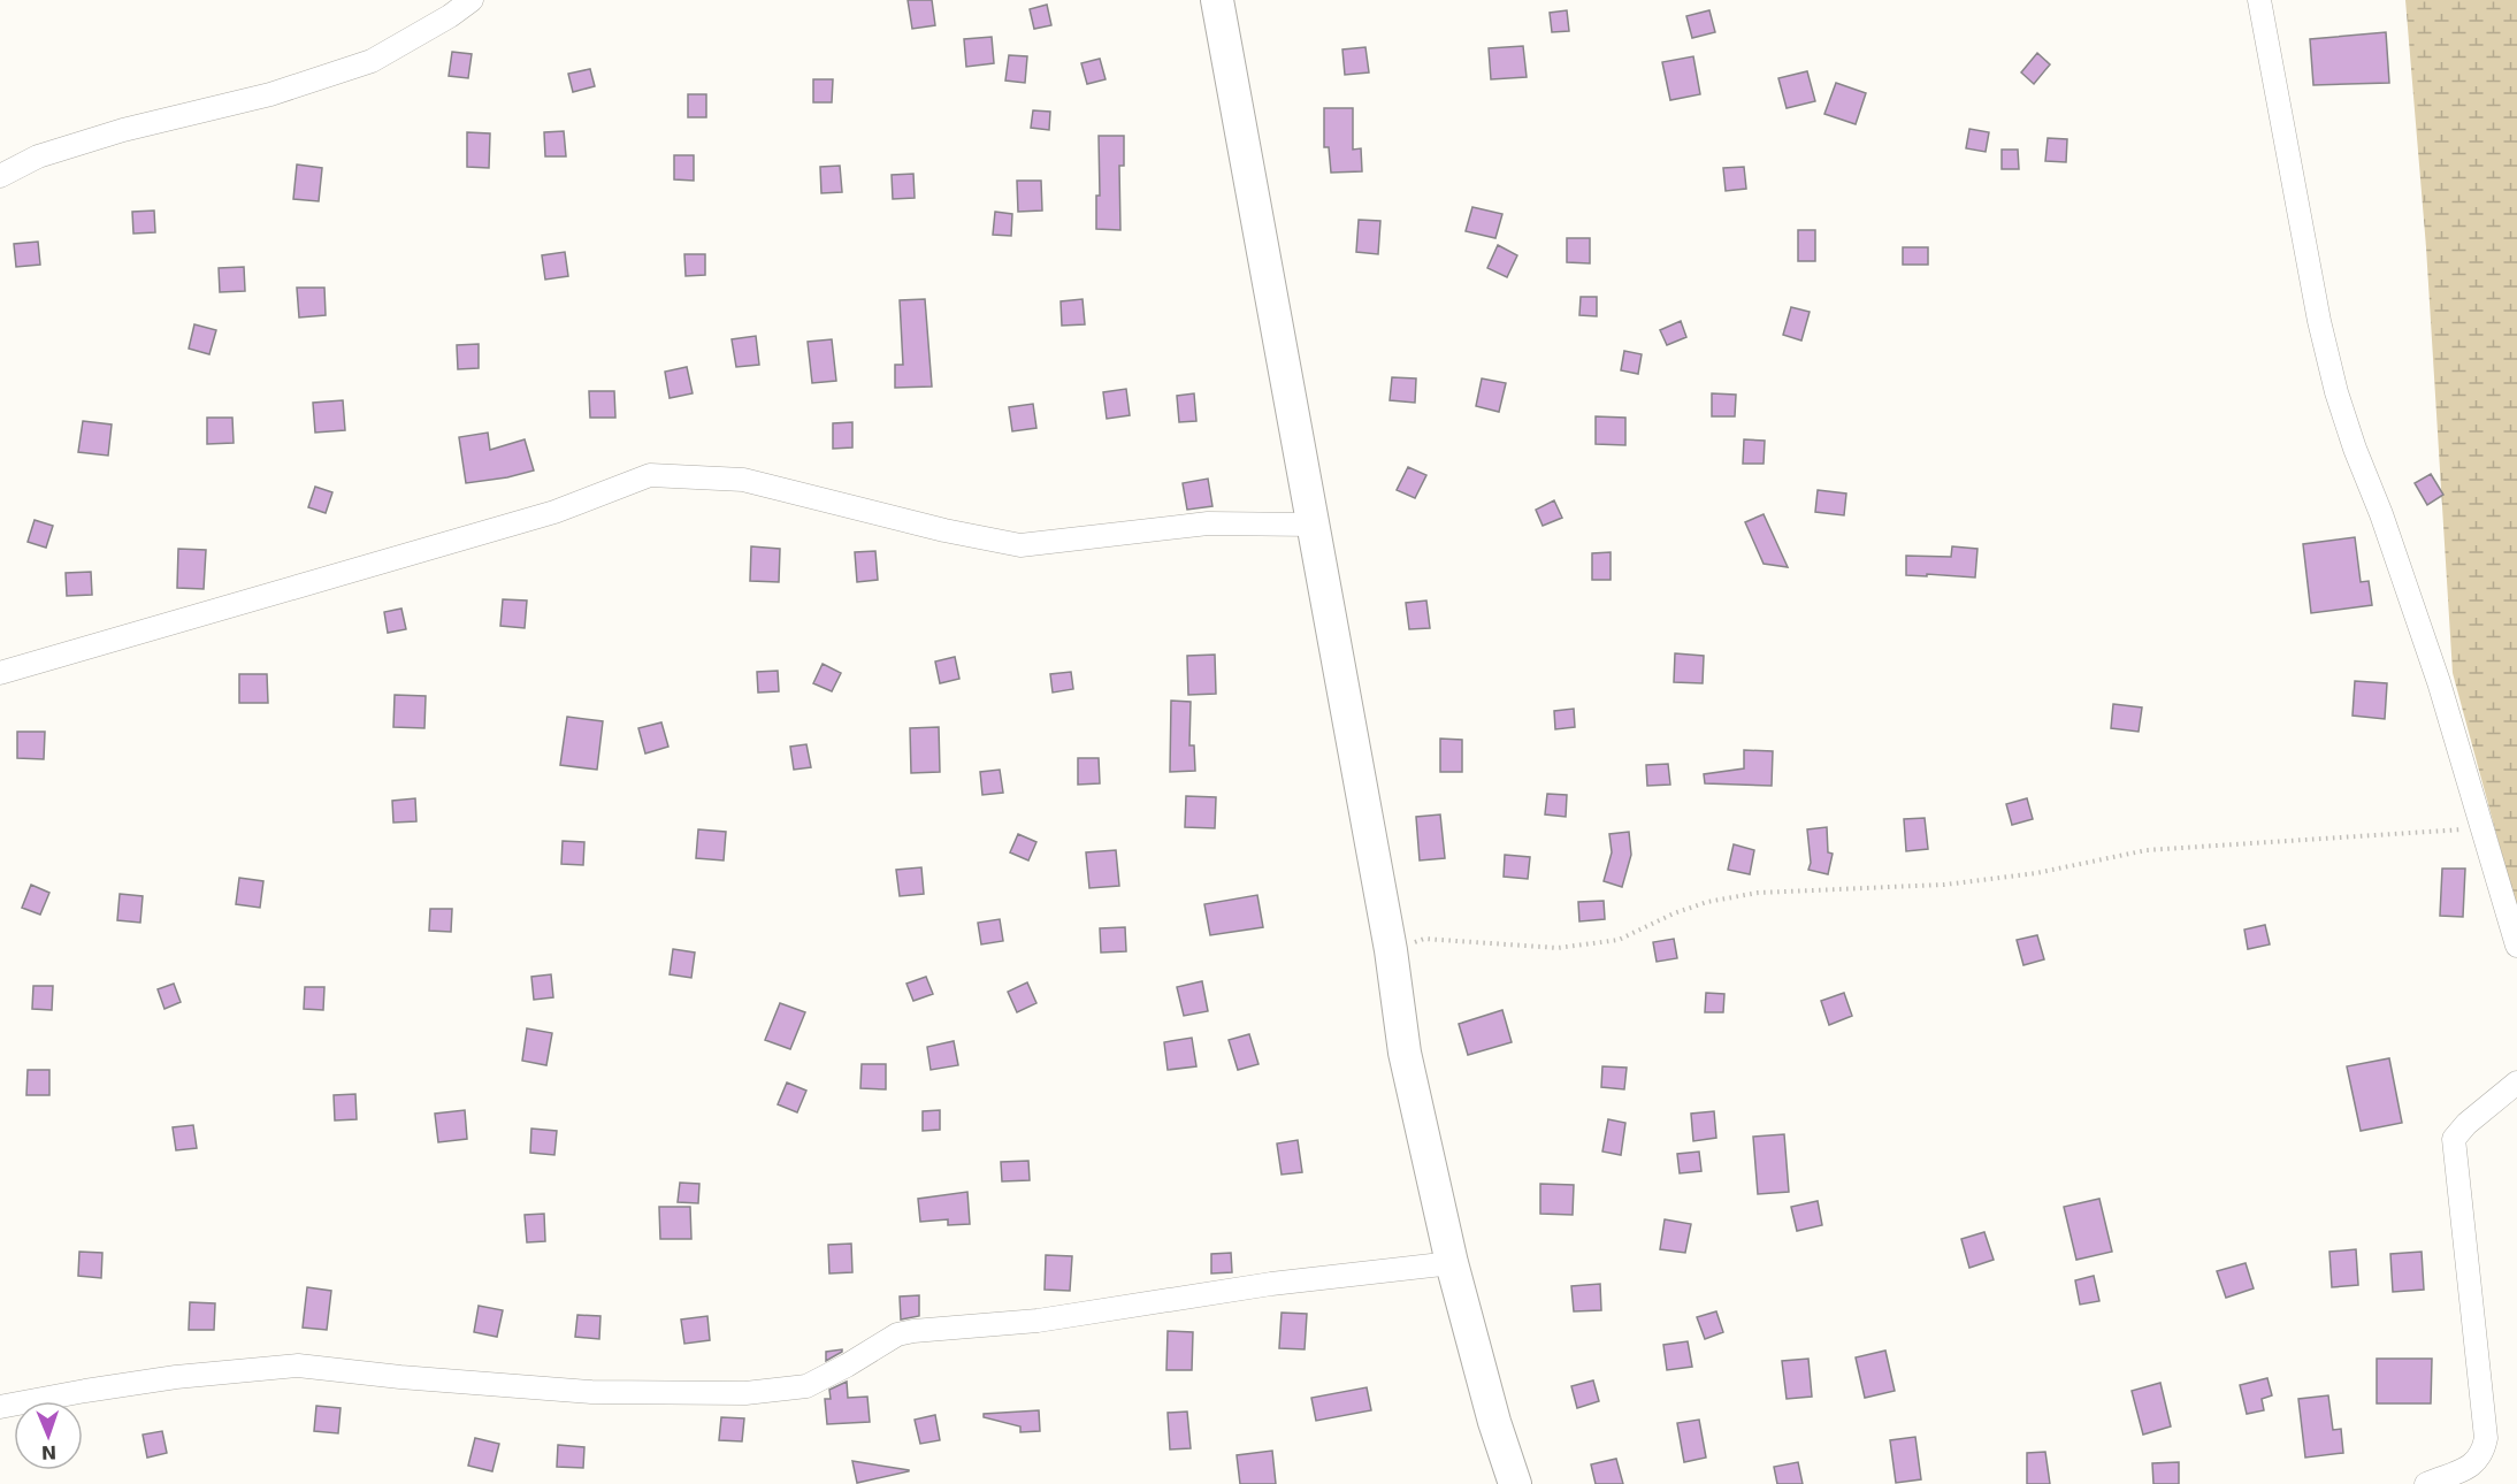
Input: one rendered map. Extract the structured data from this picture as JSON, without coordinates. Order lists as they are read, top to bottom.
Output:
{
  "north": "bottom"
}
